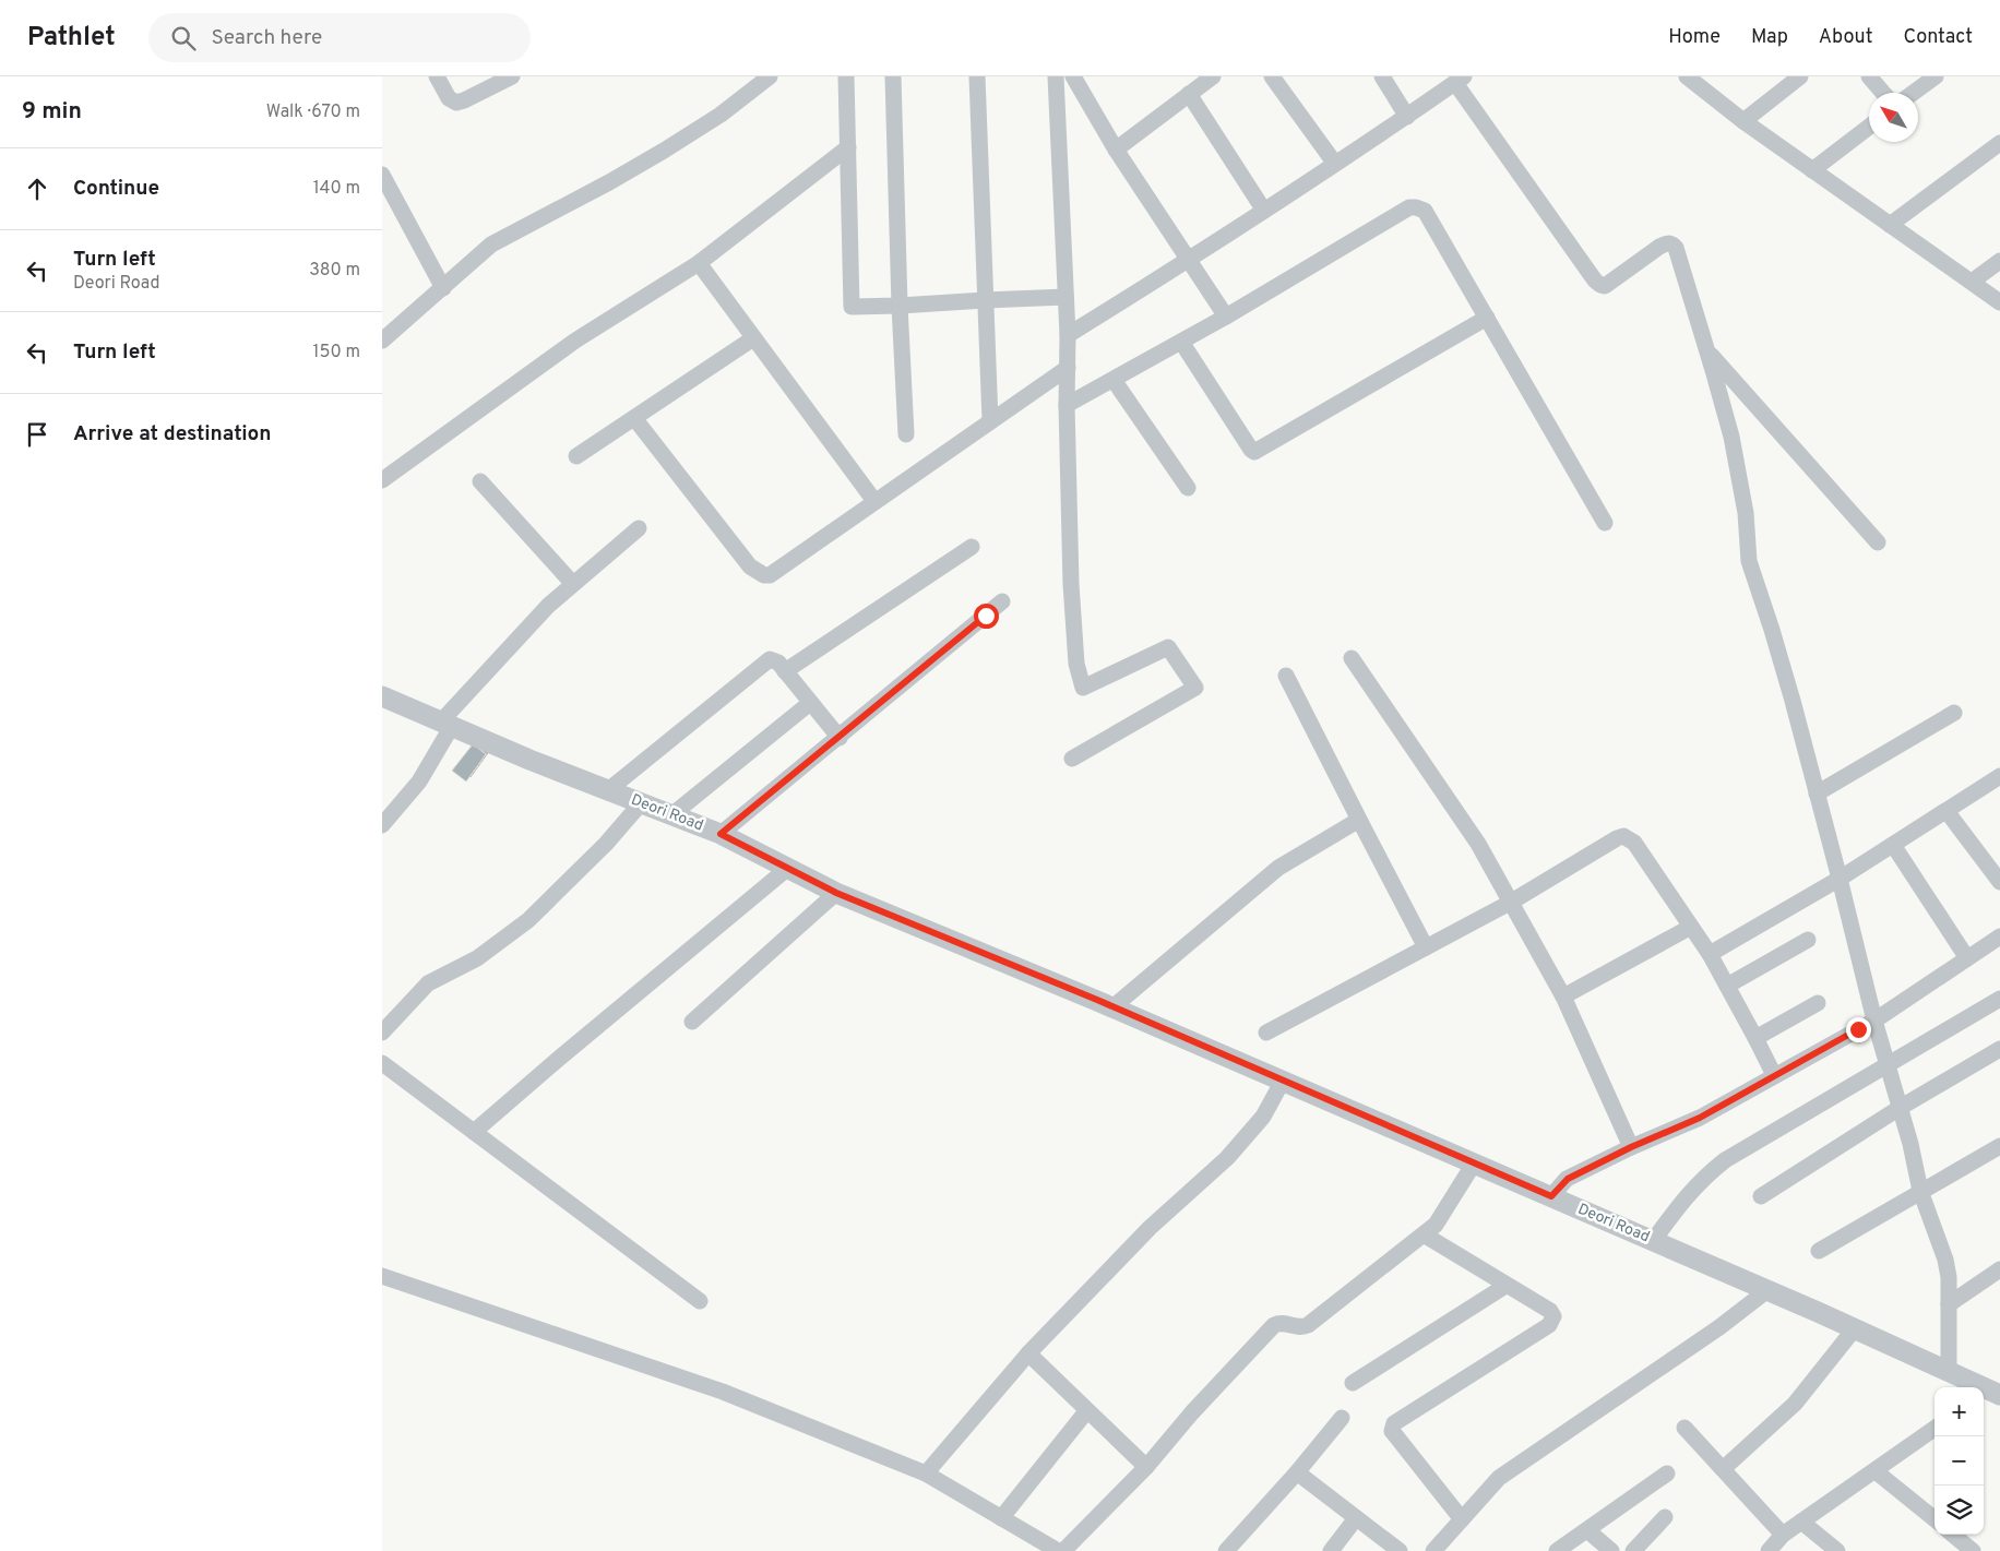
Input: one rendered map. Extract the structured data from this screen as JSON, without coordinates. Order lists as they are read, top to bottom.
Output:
{
  "streets": {
    "street": ["Deori Road"]
  },
  "north": "top left",
  "page": {
    "header": "Pathlet",
    "search": "Search here",
    "nav": [
      "Home",
      "Map",
      "About",
      "Contact"
    ],
    "heading": ["9 min", "Walk · 670 m"],
    "list": [
      ["Continue", "140 m"],
      ["Turn left", "Deori Road", "380 m"],
      ["Turn left", "150 m"],
      "Arrive at destination"
    ],
    "map_buttons": ["+", "−"]
  }
}
